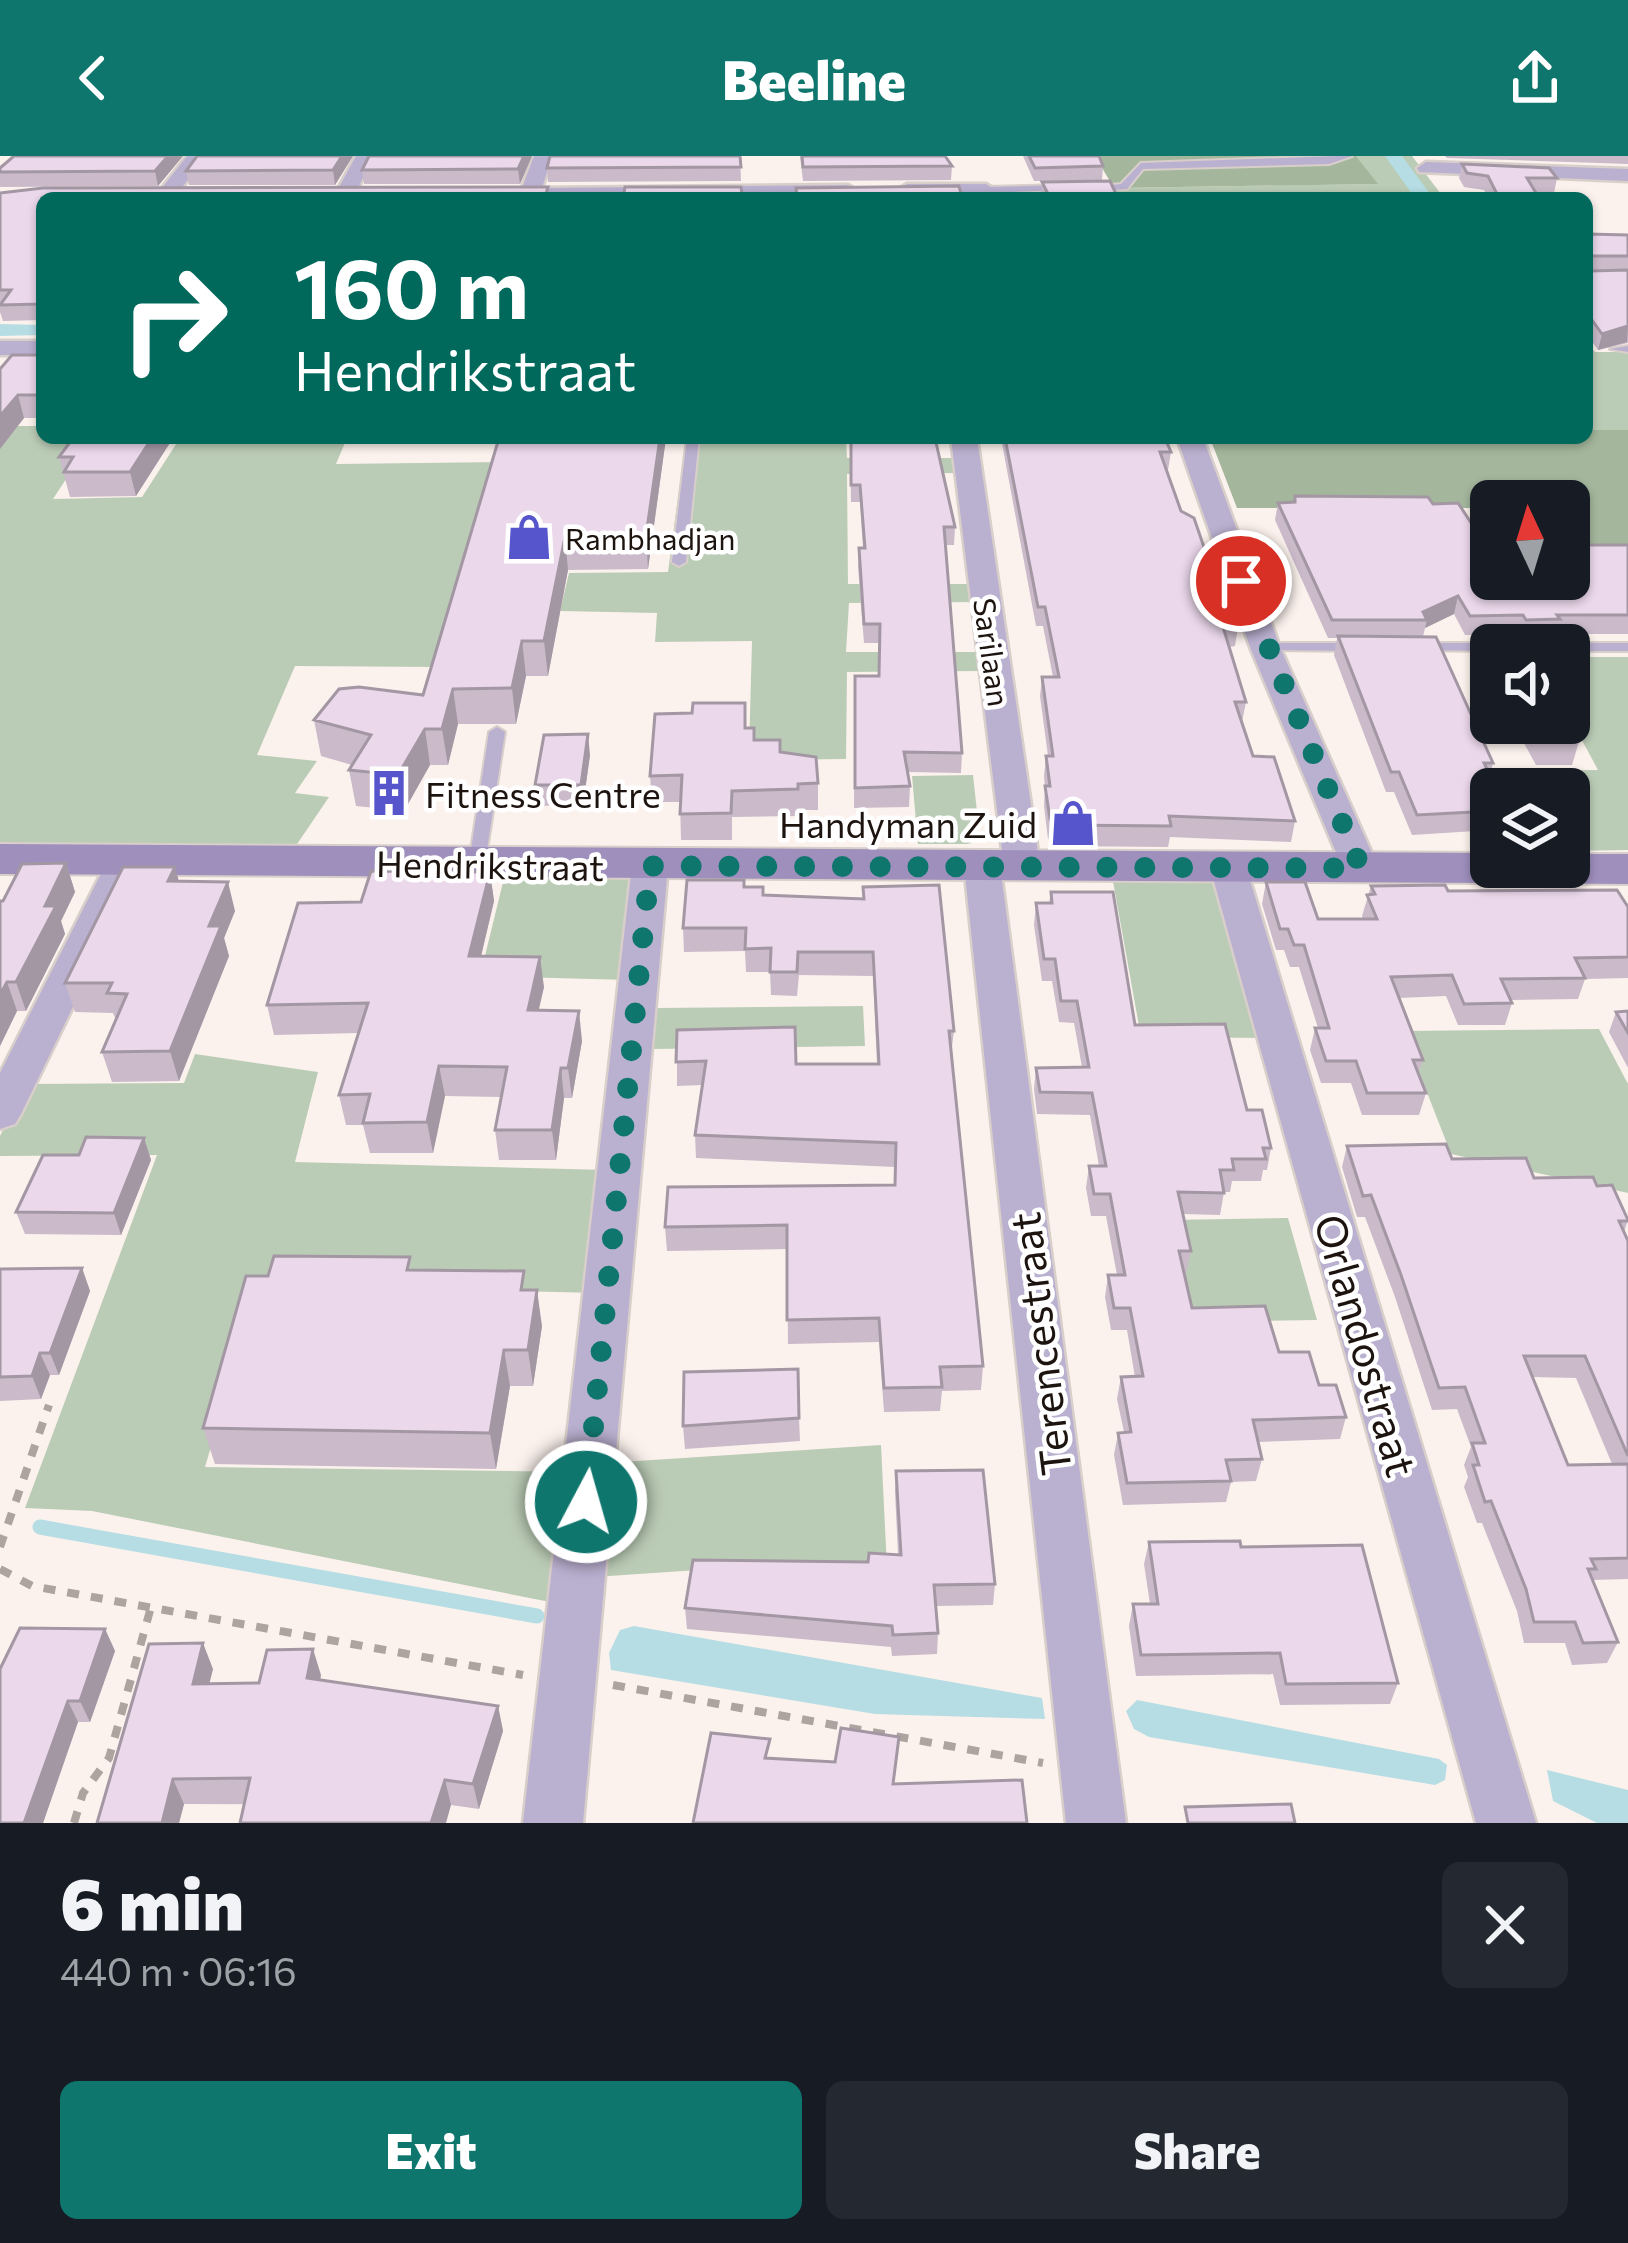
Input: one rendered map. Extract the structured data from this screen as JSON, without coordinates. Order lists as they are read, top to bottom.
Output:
{
  "streets": {
    "street": [
      "Sarilaan",
      "Hendrikstraat",
      "Terencestraat",
      "Orlandostraat"
    ]
  },
  "crossings": [
    ["Sarilaan", "Hendrikstraat"],
    ["Sarilaan", "Terencestraat"],
    ["Hendrikstraat", "Terencestraat"],
    ["Hendrikstraat", "Orlandostraat"]
  ],
  "places": {
    "shop": ["Rambhadjan", "Handyman Zuid"],
    "building": ["Fitness Centre"]
  },
  "north": "top",
  "page": {
    "header": "Beeline",
    "turn": ["160 m", "Hendrikstraat"],
    "heading": ["6 min", "440 m · 06:16"],
    "buttons": ["Exit", "Share"]
  }
}
